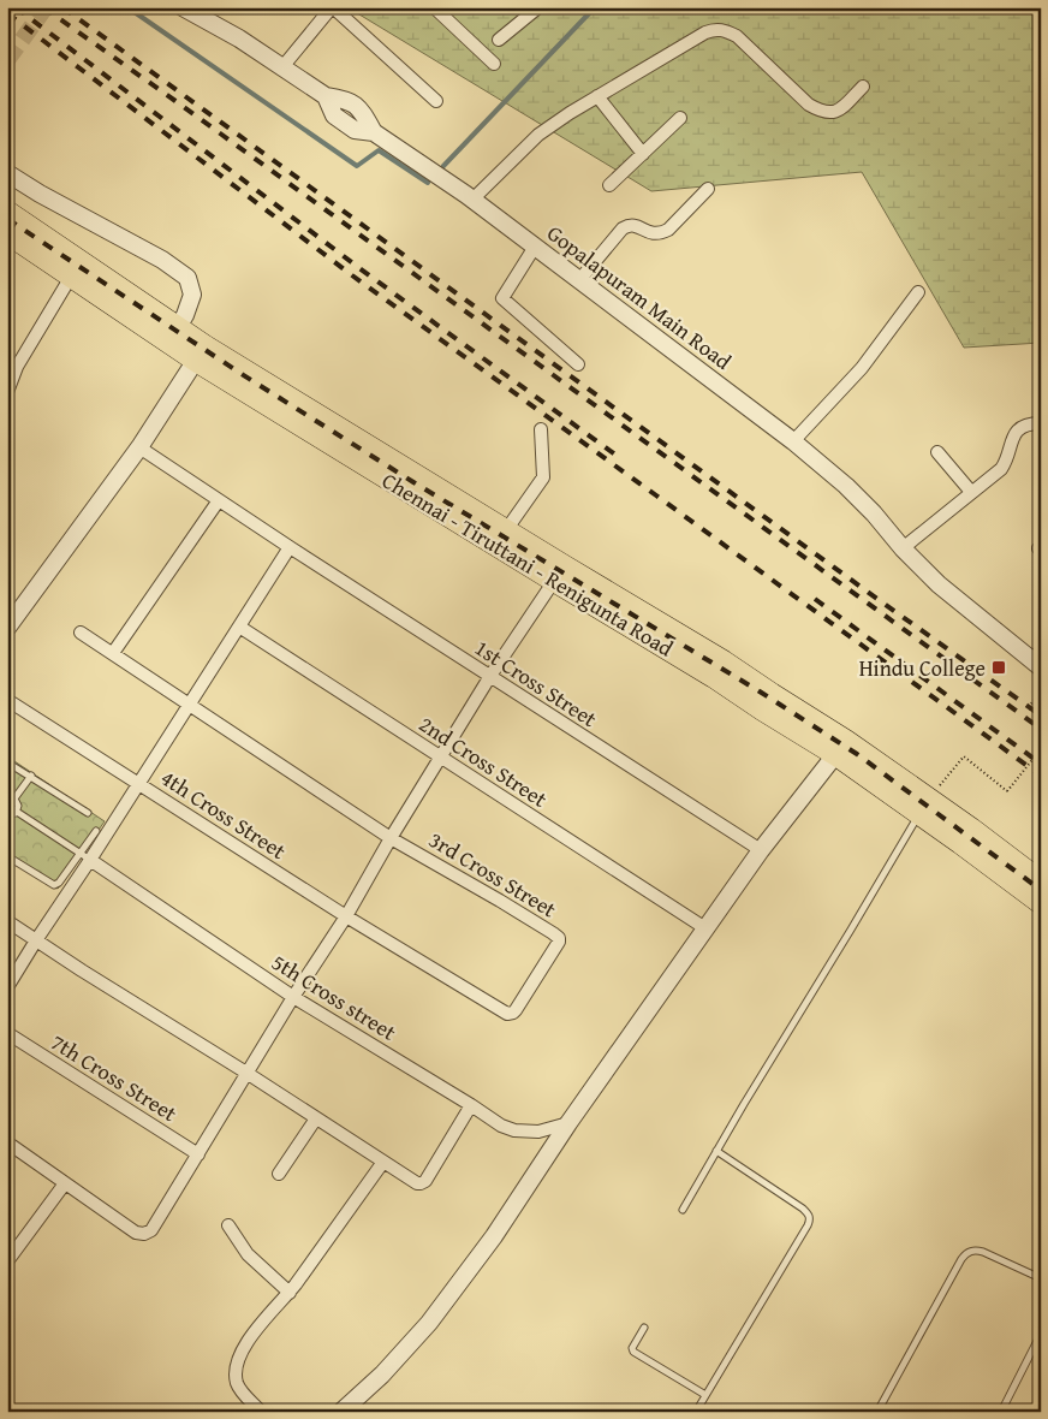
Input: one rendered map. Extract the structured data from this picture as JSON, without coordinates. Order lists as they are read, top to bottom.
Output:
{
  "streets": {
    "highway": ["Chennai - Tiruttani - Renigunta Road"],
    "street": [
      "Gopalapuram Main Road",
      "1st Cross Street",
      "2nd Cross Street",
      "4th Cross Street",
      "3rd Cross Street",
      "5th Cross street",
      "7th Cross Street"
    ]
  },
  "crossings": [
    ["4th Cross Street", "3rd Cross Street"]
  ],
  "places": {
    "transit": ["Hindu College"]
  }
}
